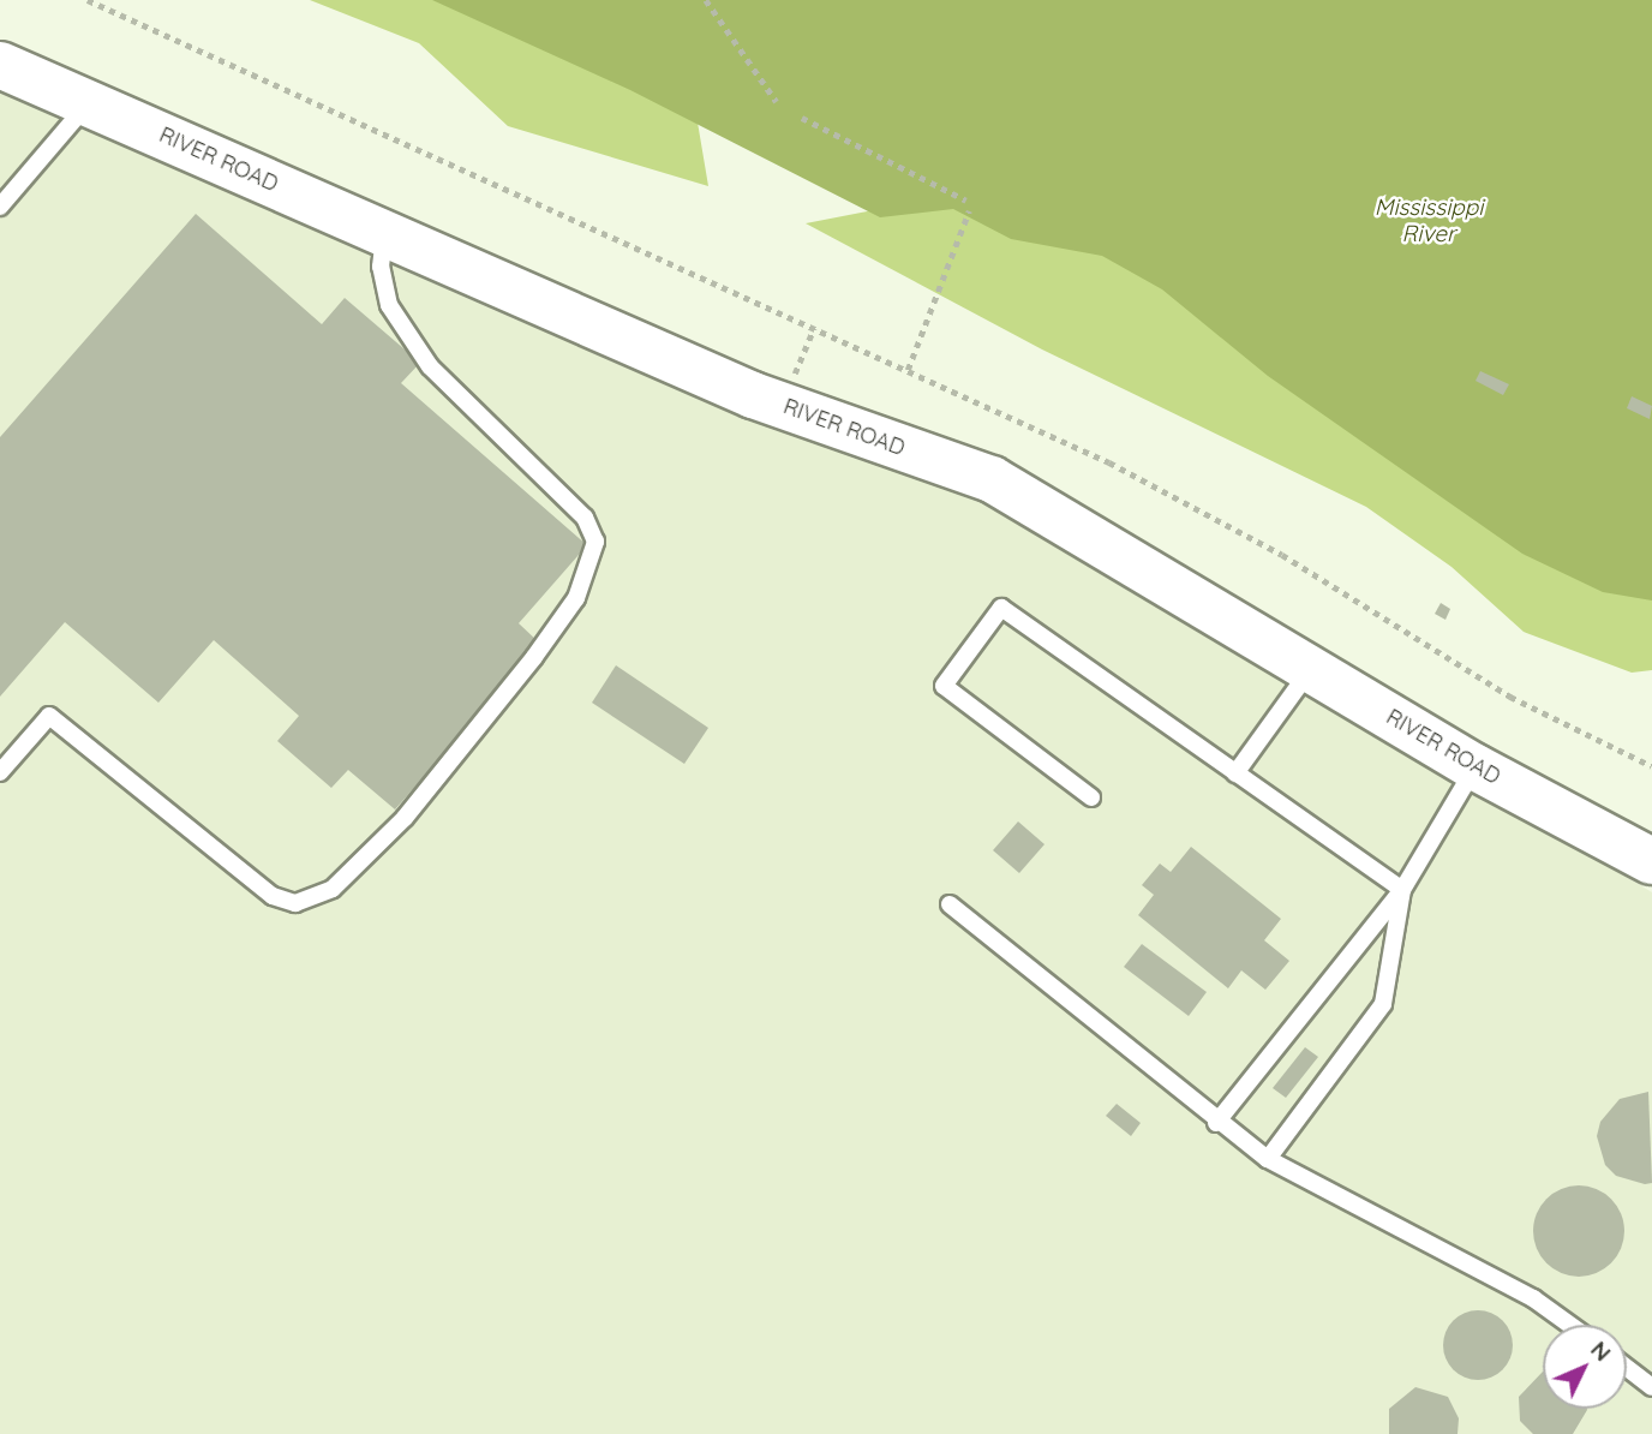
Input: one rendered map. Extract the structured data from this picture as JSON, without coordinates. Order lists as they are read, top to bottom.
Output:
{
  "streets": {
    "main road": ["RIVER ROAD"]
  },
  "water": ["Mississippi River"],
  "north": "top right"
}
